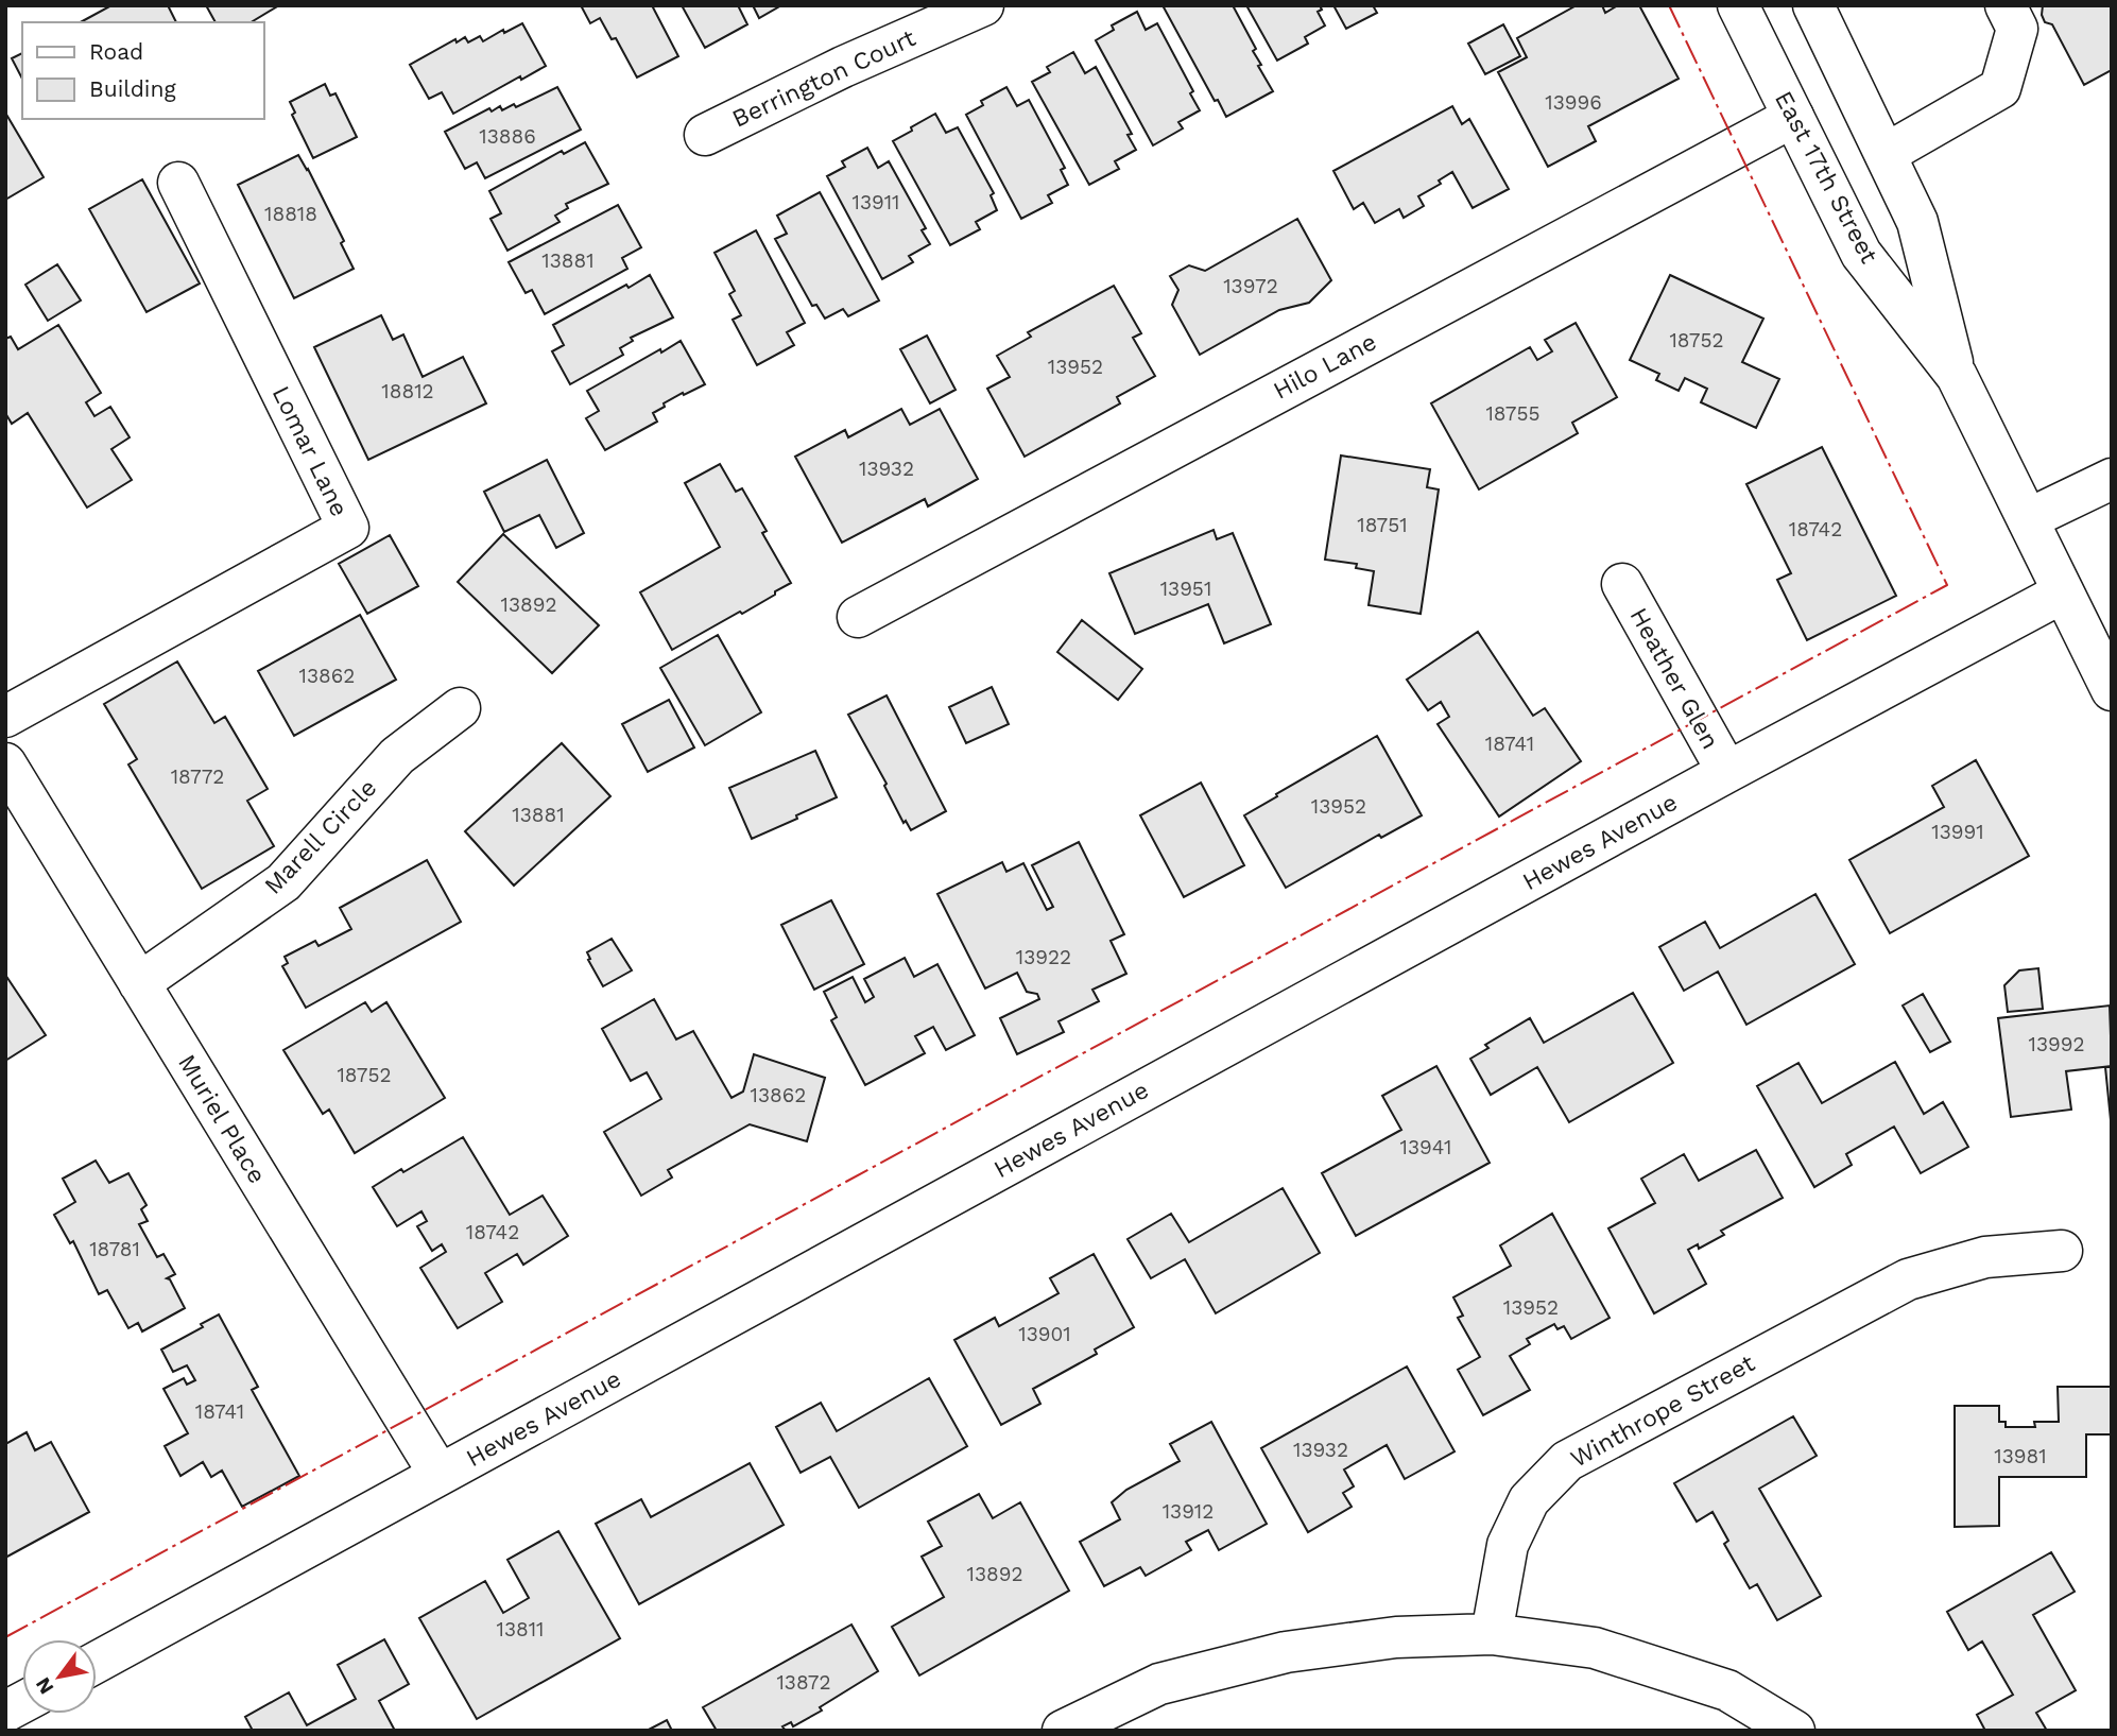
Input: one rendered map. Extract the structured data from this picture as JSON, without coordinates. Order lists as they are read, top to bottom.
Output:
{
  "streets": {
    "street": [
      "Berrington Court",
      "East 17th Street",
      "Hilo Lane",
      "Lomar Lane",
      "Heather Glen",
      "Marell Circle",
      "Hewes Avenue",
      "Muriel Place",
      "Winthrope Street"
    ]
  },
  "crossings": [
    ["East 17th Street", "Hilo Lane"],
    ["East 17th Street", "Hewes Avenue"],
    ["Heather Glen", "Hewes Avenue"],
    ["Marell Circle", "Muriel Place"],
    ["Hewes Avenue", "Muriel Place"]
  ],
  "house_numbers": [
    "13996",
    "13886",
    "13911",
    "18818",
    "13881",
    "13972",
    "18752",
    "13952",
    "18812",
    "18755",
    "13932",
    "18751",
    "18742",
    "13951",
    "13892",
    "13862",
    "18741",
    "18772",
    "13952",
    "13881",
    "13991",
    "13922",
    "13992",
    "18752",
    "13862",
    "13941",
    "18742",
    "18781",
    "13952",
    "13901",
    "18741",
    "13932",
    "13981",
    "13912",
    "13892",
    "13811",
    "13872"
  ],
  "legend": ["Road", "Building"],
  "north": "bottom left"
}
